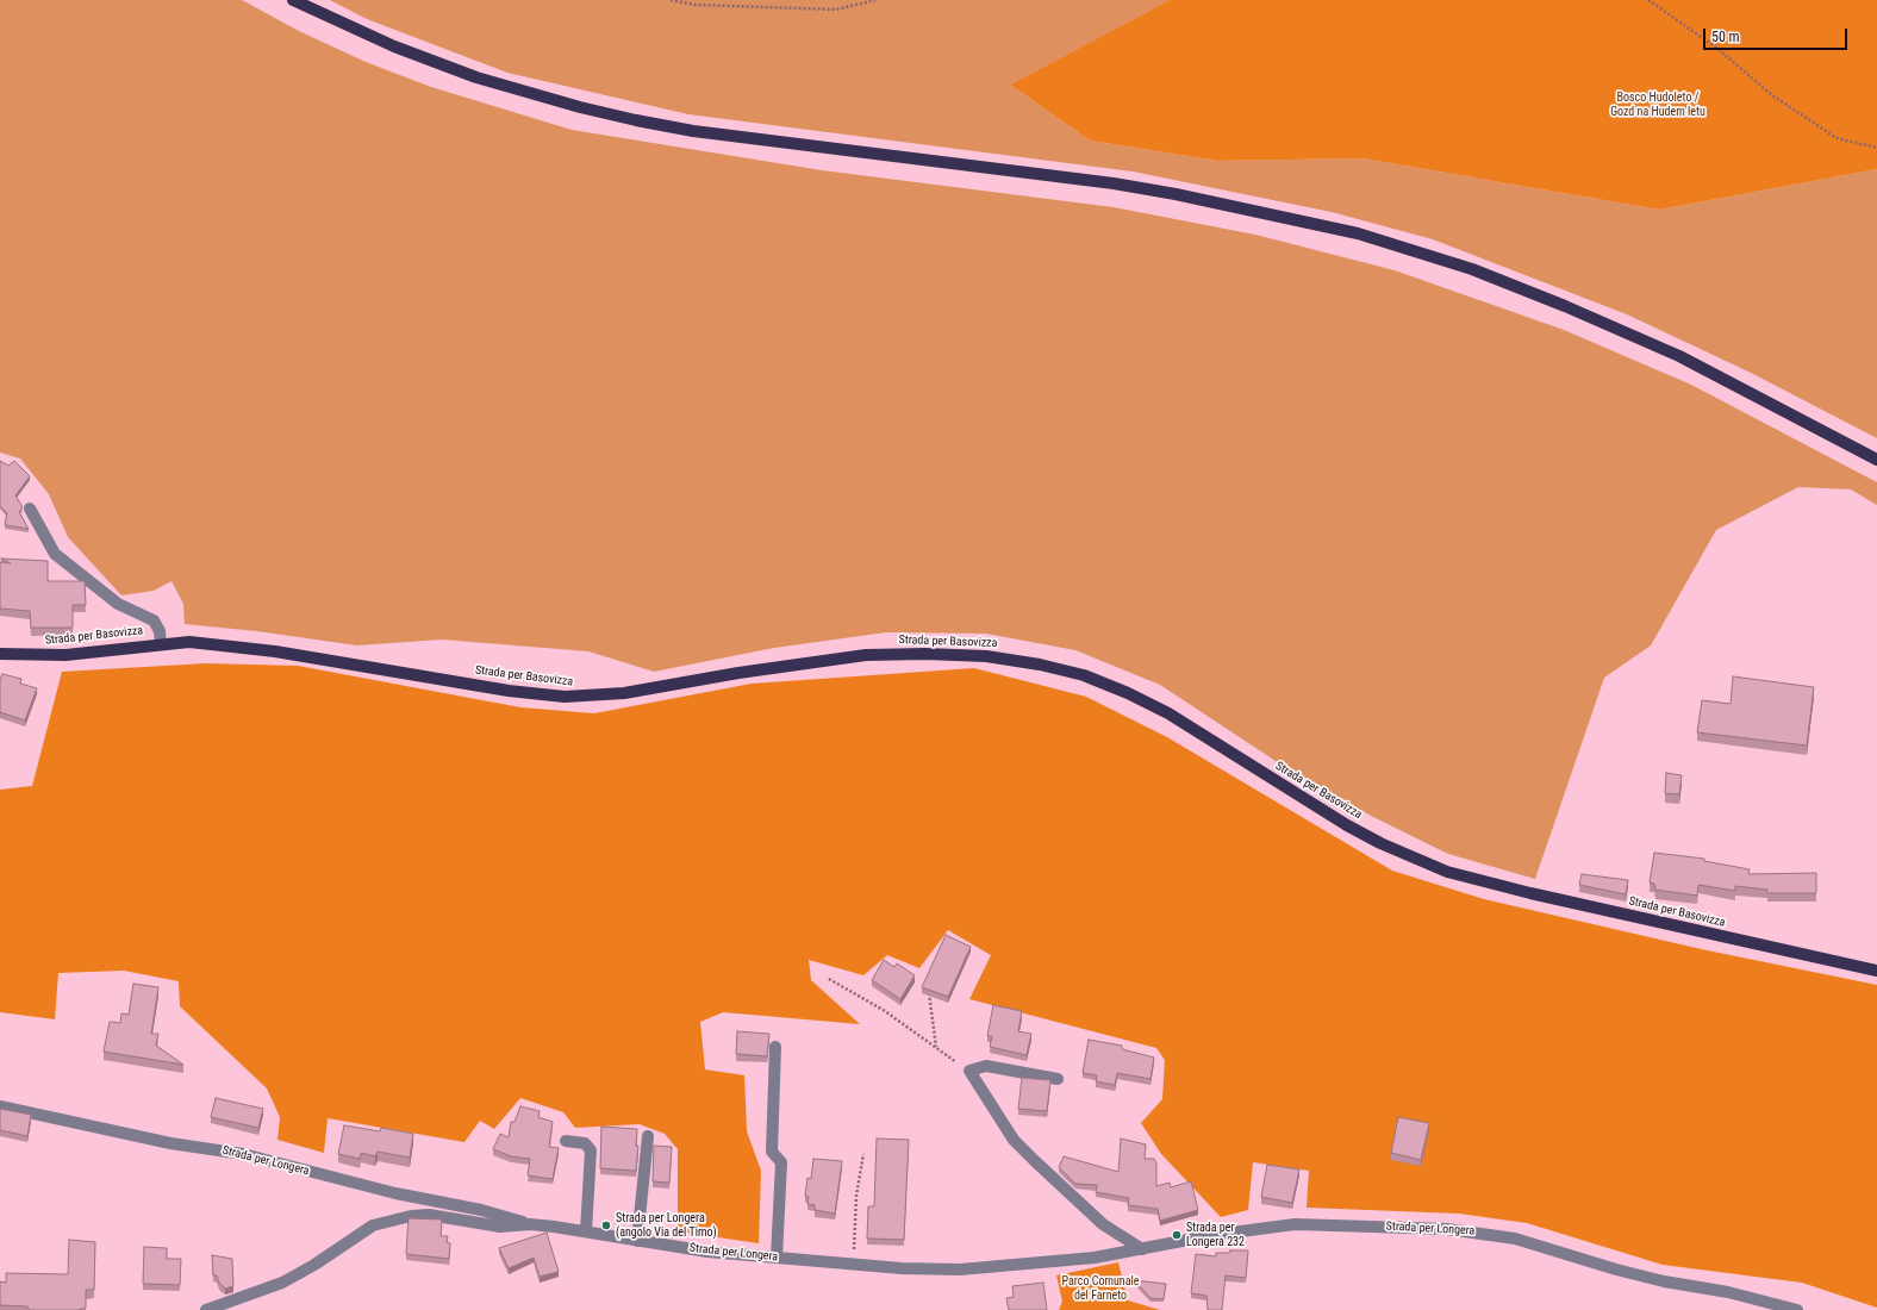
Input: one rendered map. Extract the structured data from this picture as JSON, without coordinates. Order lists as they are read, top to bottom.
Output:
{
  "streets": {
    "main road": ["Strada per Basovizza"],
    "street": ["Strada per Longera"]
  },
  "parks": ["Bosco Hudoleto / Gozd na Hudem letu", "Parco Comunale del Farneto"],
  "places": ["Strada per Longera (angolo Via del Timo)", "Strada per Longera 232"],
  "scale_bar": "50 m"
}
